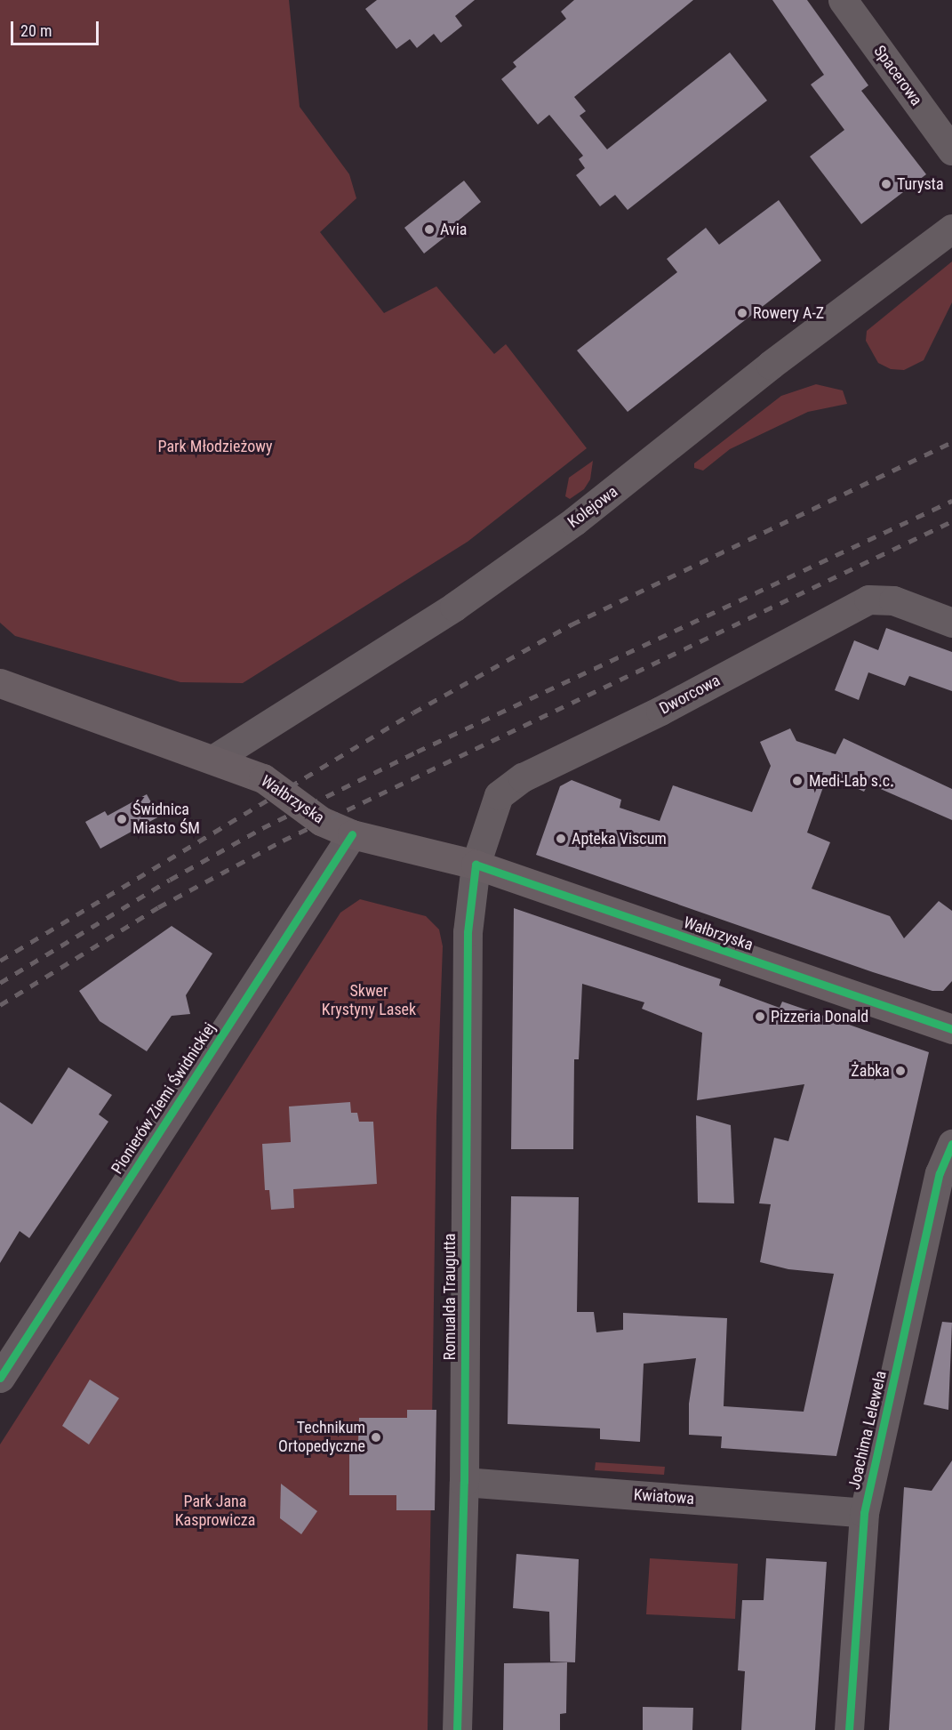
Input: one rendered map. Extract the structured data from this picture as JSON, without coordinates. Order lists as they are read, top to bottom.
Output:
{
  "streets": {
    "main road": ["Wałbrzyska"],
    "street": [
      "Spacerowa",
      "Kolejowa",
      "Dworcowa",
      "Pionierów Ziemi Świdnickiej",
      "Romualda Traugutta",
      "Joachima Lelewela",
      "Kwiatowa"
    ]
  },
  "crossings": [
    ["Kolejowa", "Wałbrzyska"],
    ["Dworcowa", "Wałbrzyska"],
    ["Dworcowa", "Romualda Traugutta"],
    ["Wałbrzyska", "Pionierów Ziemi Świdnickiej"],
    ["Wałbrzyska", "Romualda Traugutta"],
    ["Romualda Traugutta", "Kwiatowa"],
    ["Joachima Lelewela", "Kwiatowa"]
  ],
  "parks": ["Park Młodzieżowy", "Skwer Krystyny Lasek", "Park Jana Kasprowicza"],
  "places": [
    "Turysta",
    "Avia",
    "Rowery A-Z",
    "Medi-Lab s.c.",
    "Świdnica Miasto ŚM",
    "Apteka Viscum",
    "Pizzeria Donald",
    "Żabka",
    "Technikum Ortopedyczne"
  ],
  "scale_bar": "20 m"
}
